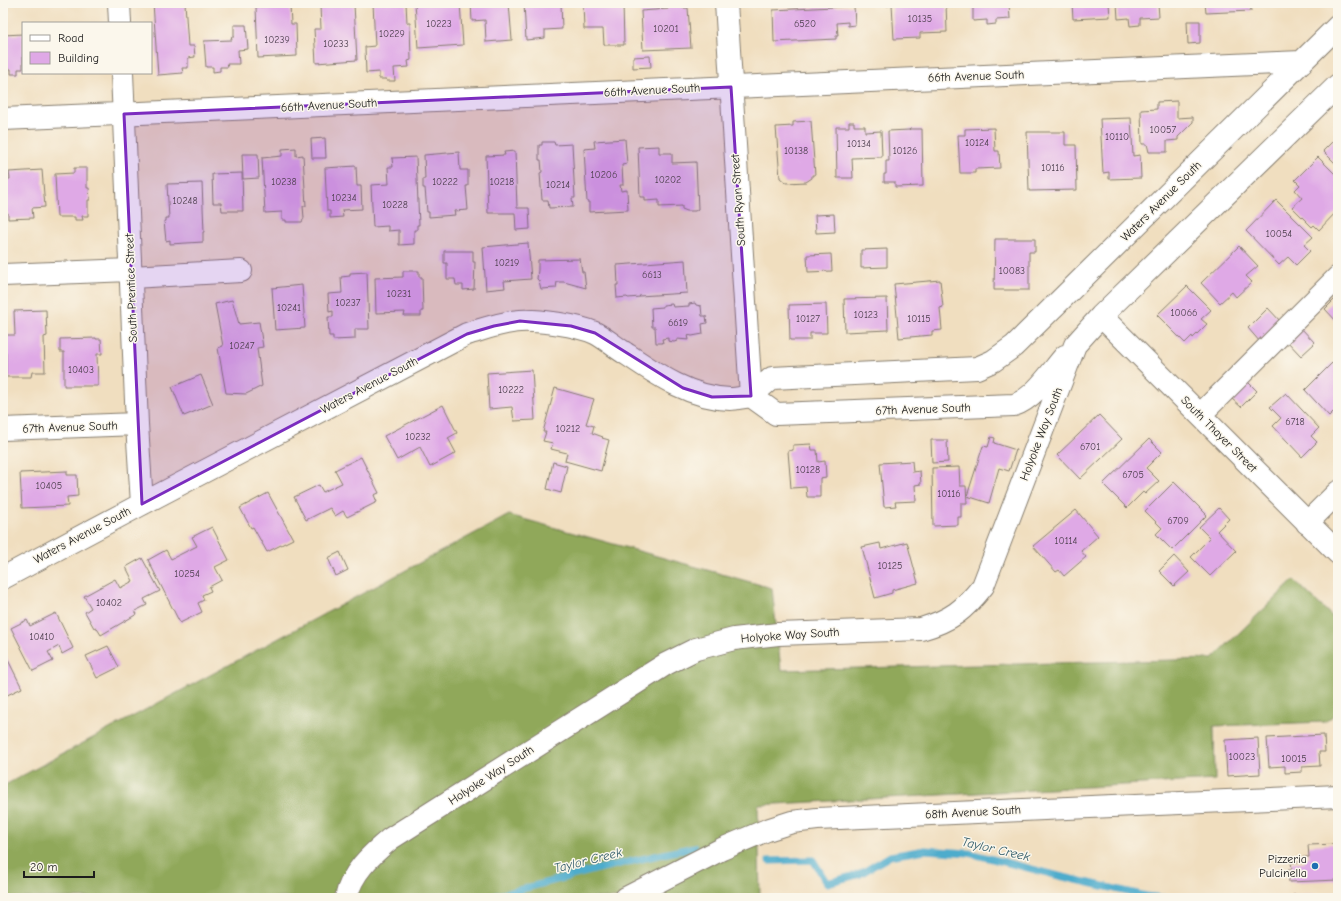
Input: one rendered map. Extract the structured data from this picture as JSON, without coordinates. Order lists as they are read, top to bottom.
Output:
{
  "streets": {
    "street": [
      "66th Avenue South",
      "South Ryan Street",
      "Waters Avenue South",
      "South Prentice Street",
      "67th Avenue South",
      "Holyoke Way South",
      "South Thayer Street",
      "68th Avenue South"
    ]
  },
  "crossings": [
    ["66th Avenue South", "South Ryan Street"],
    ["66th Avenue South", "Waters Avenue South"],
    ["66th Avenue South", "South Prentice Street"],
    ["South Ryan Street", "Waters Avenue South"],
    ["South Ryan Street", "67th Avenue South"],
    ["Waters Avenue South", "South Prentice Street"],
    ["Waters Avenue South", "67th Avenue South"],
    ["South Prentice Street", "67th Avenue South"],
    ["67th Avenue South", "Holyoke Way South"],
    ["Holyoke Way South", "South Thayer Street"]
  ],
  "water": ["Taylor Creek"],
  "places": ["Pizzeria Pulcinella"],
  "house_numbers": [
    "10135",
    "10223",
    "6520",
    "10201",
    "10229",
    "10239",
    "10233",
    "10057",
    "10110",
    "10124",
    "10134",
    "10138",
    "10126",
    "10116",
    "10206",
    "10202",
    "10238",
    "10222",
    "10218",
    "10214",
    "10234",
    "10248",
    "10228",
    "10054",
    "10219",
    "10083",
    "6613",
    "10231",
    "10237",
    "10241",
    "10066",
    "10123",
    "10127",
    "10115",
    "6619",
    "10247",
    "10403",
    "10222",
    "6718",
    "10212",
    "10232",
    "6701",
    "10128",
    "6705",
    "10405",
    "10116",
    "6709",
    "10114",
    "10125",
    "10254",
    "10402",
    "10410",
    "10023",
    "10015"
  ],
  "legend": ["Road", "Building"],
  "scale_bar": "20 m"
}
